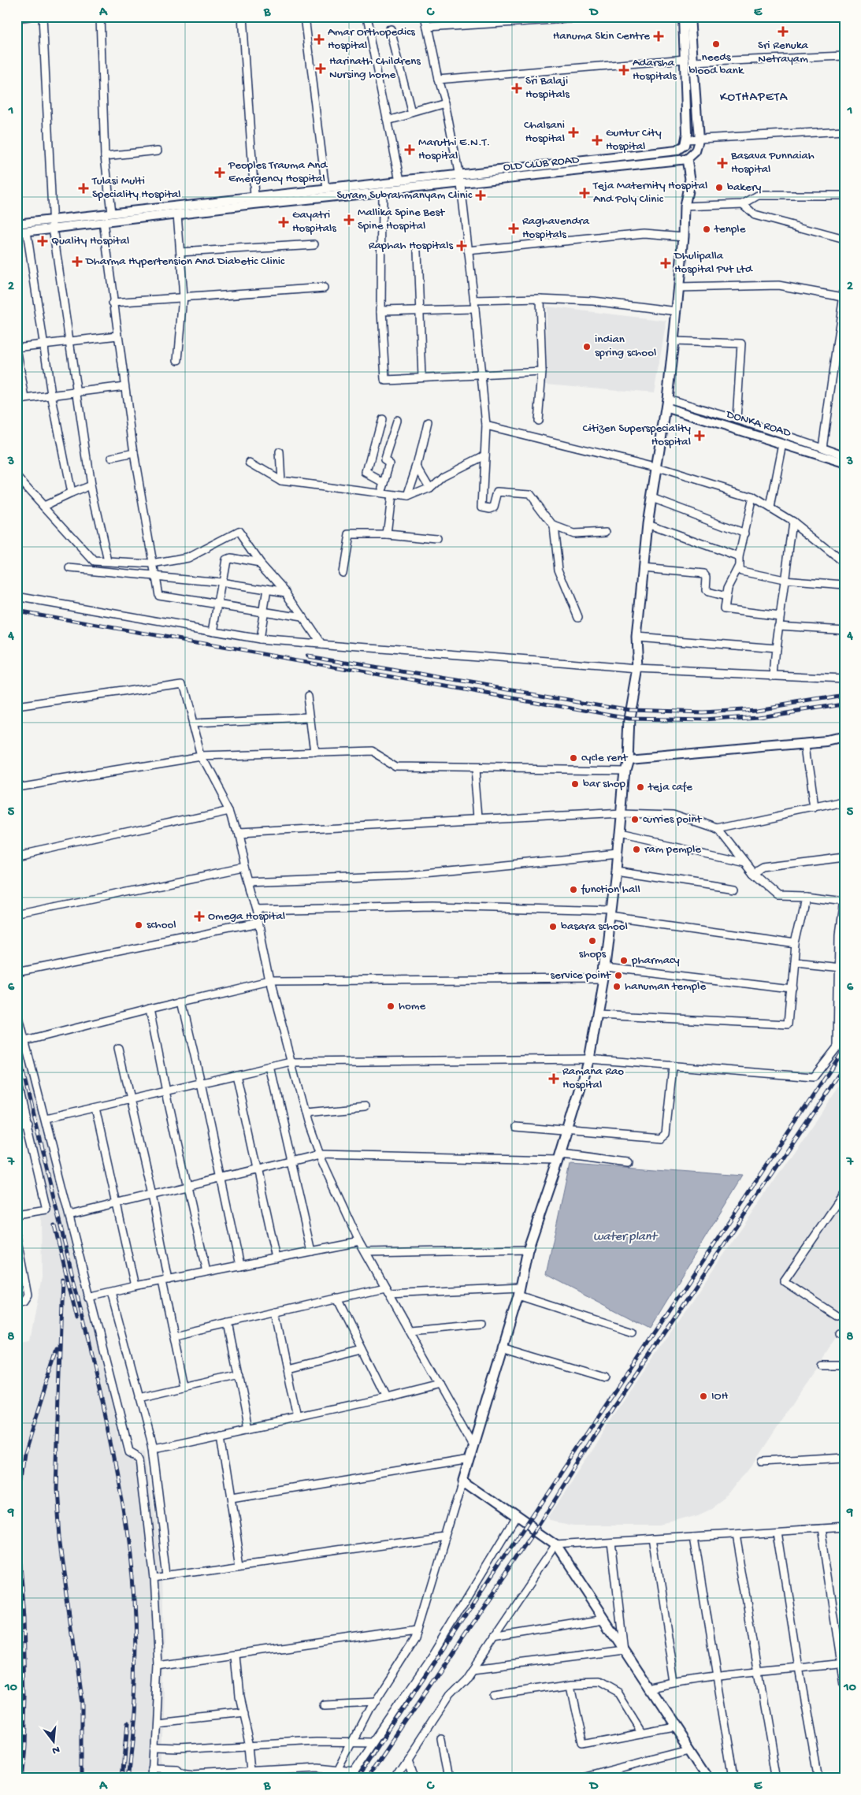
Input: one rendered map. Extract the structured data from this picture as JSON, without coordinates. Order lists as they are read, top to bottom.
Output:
{
  "streets": {
    "street": ["OLD CLUB ROAD", "DONKA ROAD"]
  },
  "districts": ["KOTHAPETA"],
  "water": ["water plant"],
  "places": {
    "health": [
      "Sri Renuka Netrayam",
      "Hanuma Skin Centre",
      "Amar Orthopedics Hospital",
      "Harinath Childrens Nursing home",
      "Adarsha Hospitals",
      "Sri Balaji Hospitals",
      "Chalsani Hospital",
      "Guntur City Hospital",
      "Maruthi E.N.T. Hospital",
      "Basava Punnaiah Hospital",
      "Peoples Trauma And Emergency Hospital",
      "Tulasi Multi Speciality Hospital",
      "Teja Maternity Hospital And Poly Clinic",
      "Suram Subrahmanyam Clinic",
      "Mallika Spine Best Spine Hospital",
      "Gayatri Hospitals",
      "Raghavendra Hospitals",
      "Quality Hospital",
      "Raphah Hospitals",
      "Dharma Hypertension And Diabetic Clinic",
      "Dhulipalla Hospital Pvt Ltd",
      "Citizen Superspeciality Hospital",
      "Omega Hospital",
      "Ramana Rao Hospital"
    ],
    "other": [
      "needs blood bank",
      "bakery",
      "tenple",
      "indian spring school",
      "cycle rent",
      "bar shop",
      "teja cafe",
      "curries point",
      "ram pemple",
      "function hall",
      "school",
      "basara school",
      "shops",
      "pharmacy",
      "service point",
      "hanuman temple",
      "home",
      "IOH"
    ]
  },
  "north": "bottom",
  "grid": {
    "columns": [
      "A",
      "B",
      "C",
      "D",
      "E"
    ],
    "rows": [
      "1",
      "2",
      "3",
      "4",
      "5",
      "6",
      "7",
      "8",
      "9",
      "10"
    ]
  }
}
